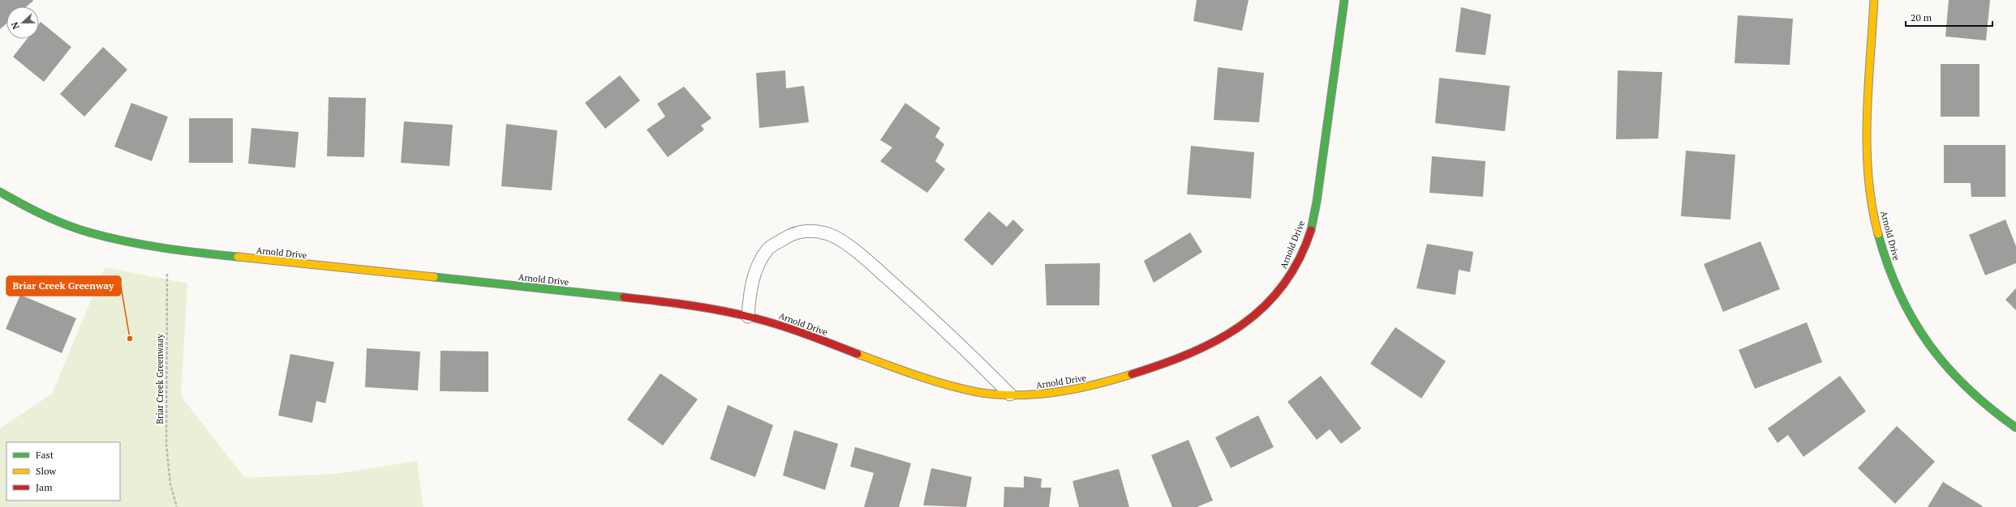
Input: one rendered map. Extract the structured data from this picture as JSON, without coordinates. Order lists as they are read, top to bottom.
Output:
{
  "streets": {
    "street": ["Arnold Drive"],
    "path": ["Briar Creek Greenwaay"]
  },
  "crossings": [
    ["Arnold Drive", "Briar Creek Greenwaay"]
  ],
  "places": ["Briar Creek Greenway"],
  "legend": ["Fast", "Slow", "Jam"],
  "scale_bar": "20 m",
  "north": "left"
}
